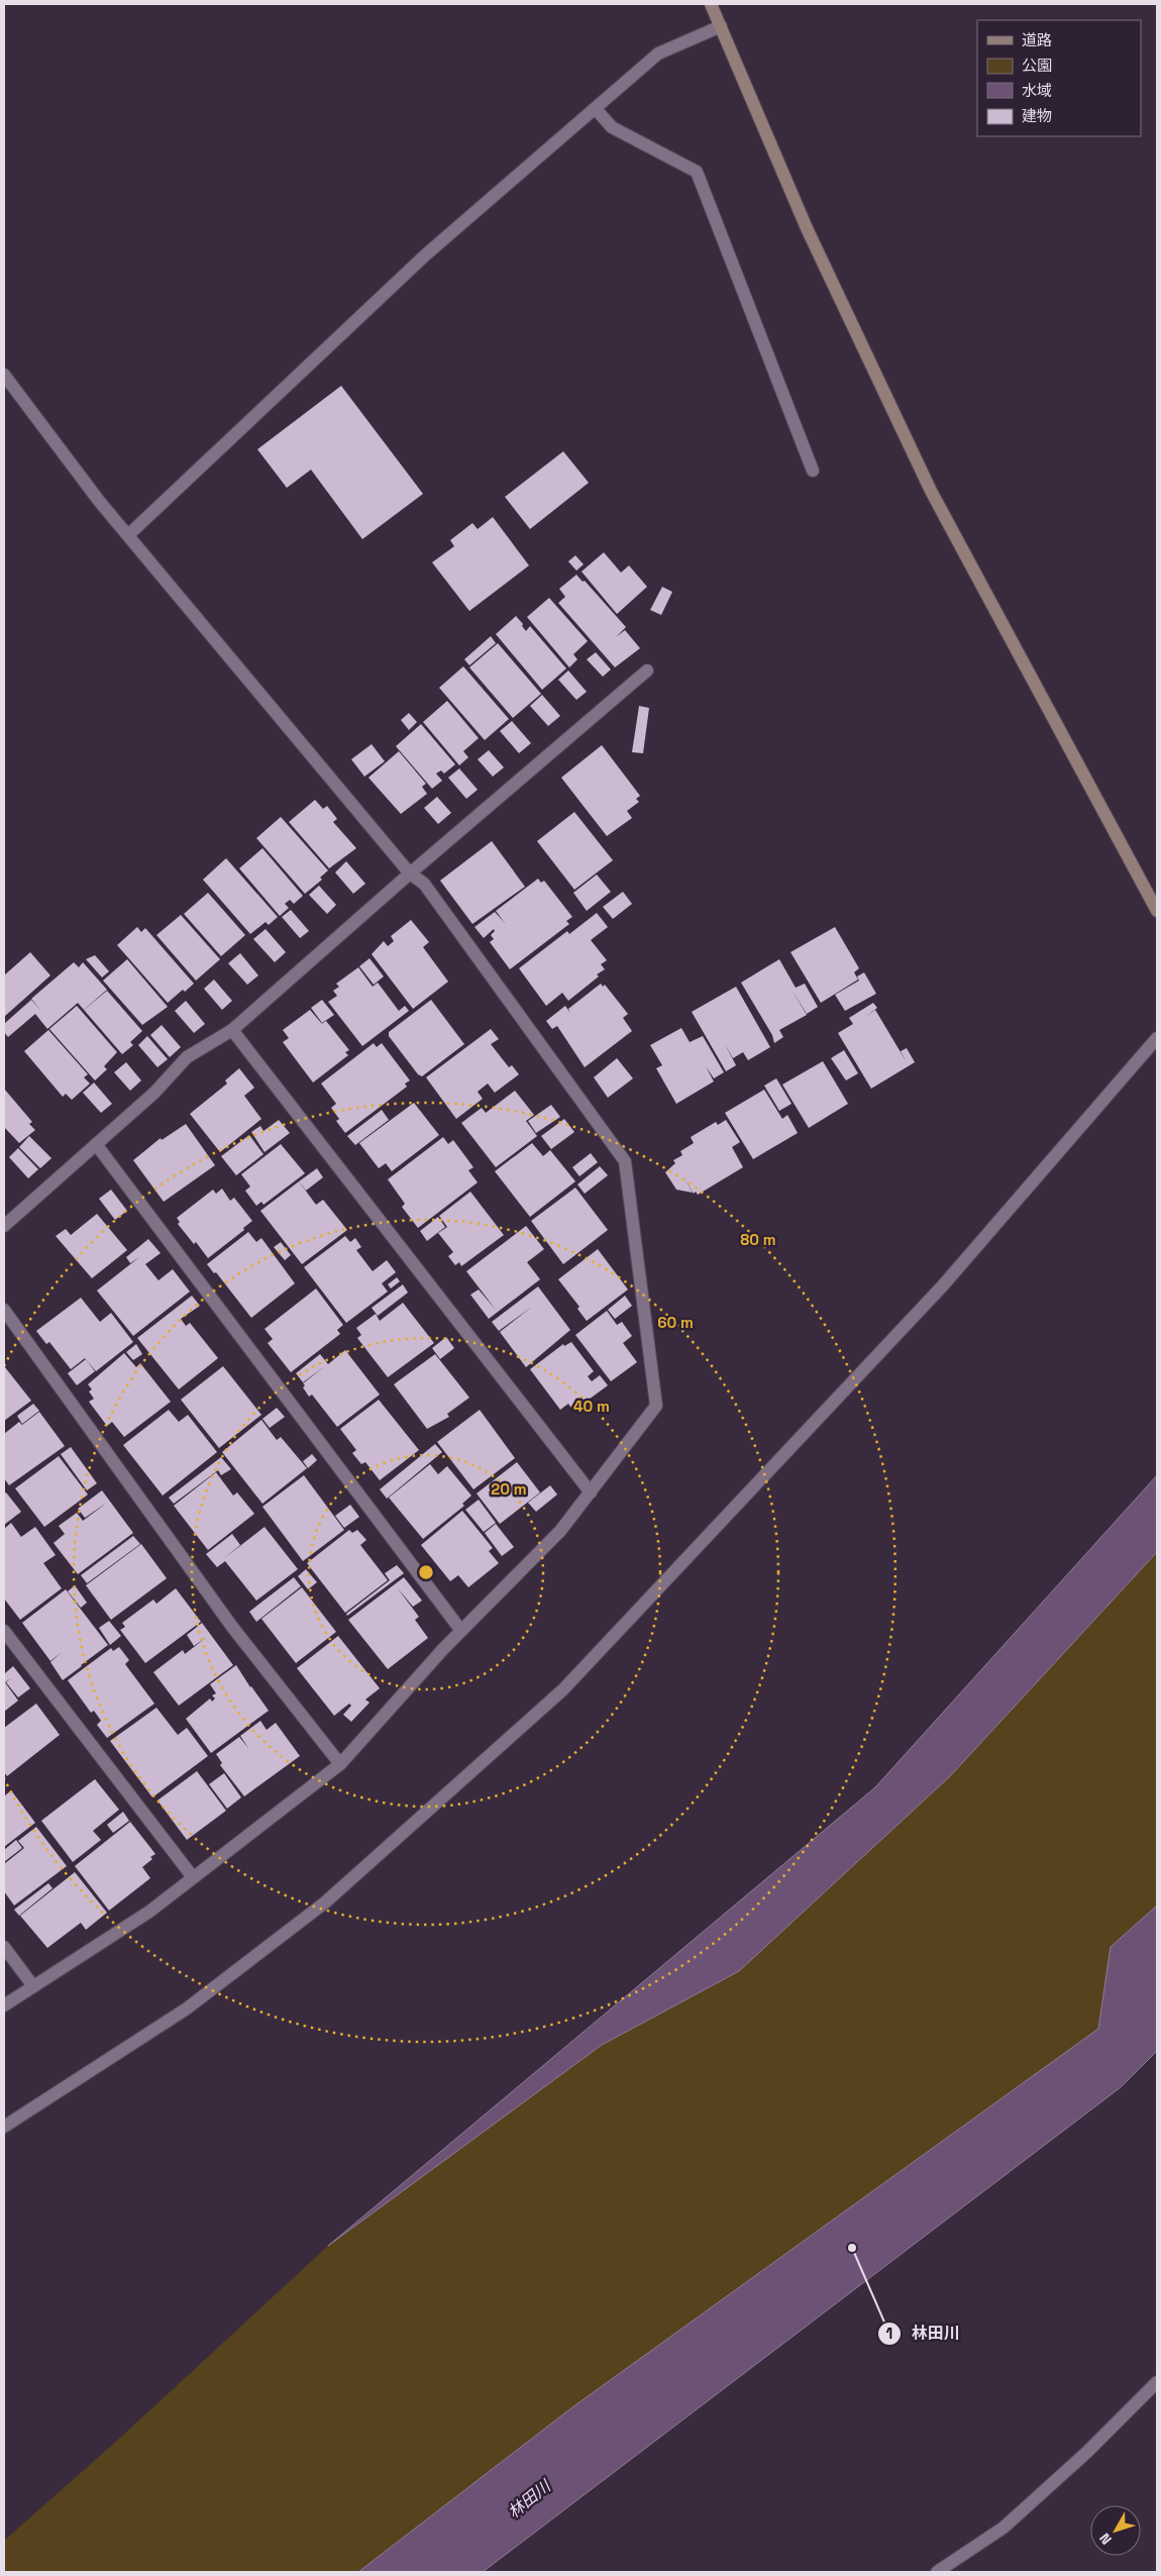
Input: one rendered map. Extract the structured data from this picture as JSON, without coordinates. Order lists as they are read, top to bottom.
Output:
{
  "water": ["林田川"],
  "places": ["林田川"],
  "legend": [
    "道路",
    "公園",
    "水域",
    "建物"
  ],
  "north": "bottom left",
  "rings": [
    "80 m",
    "60 m",
    "40 m",
    "20 m"
  ]
}
